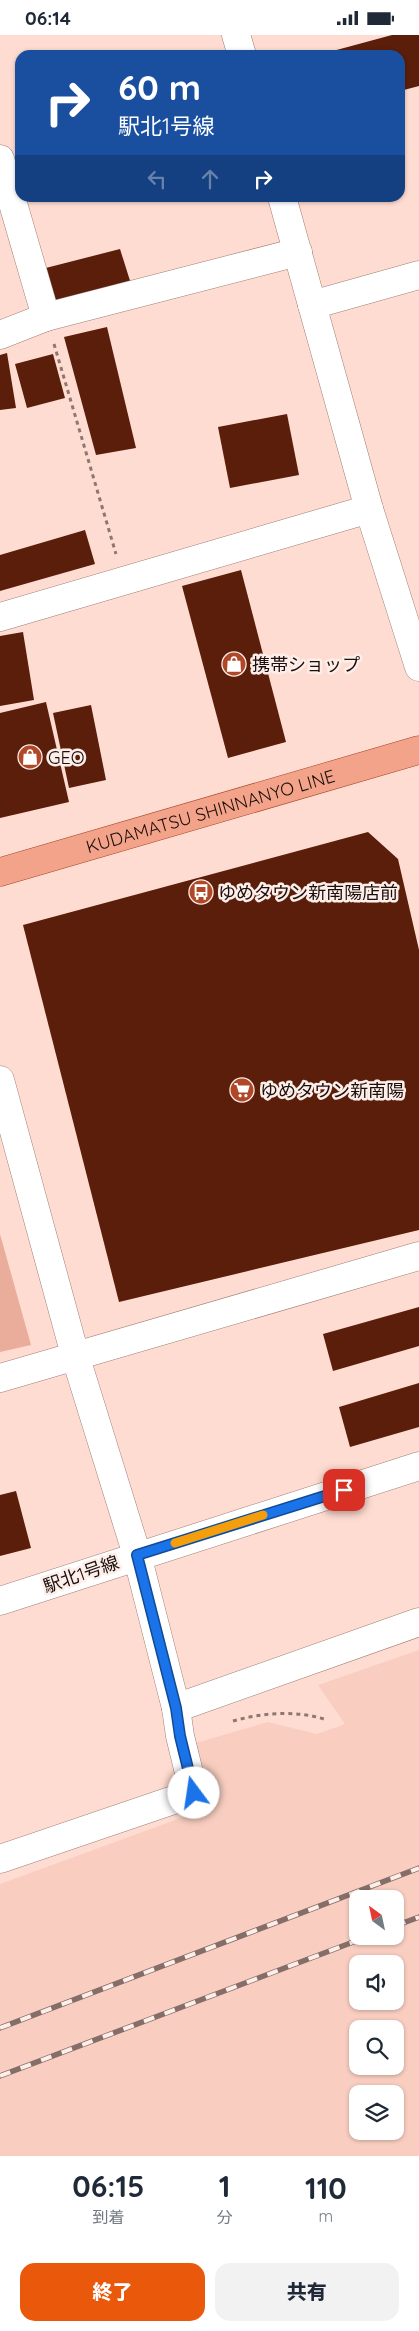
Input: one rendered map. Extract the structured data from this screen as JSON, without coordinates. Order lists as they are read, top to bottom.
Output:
{
  "streets": {
    "main road": ["KUDAMATSU SHINNANYO LINE"],
    "street": ["駅北1号線"]
  },
  "places": {
    "shop": ["携帯ショップ", "GEO"],
    "bus stop": ["ゆめタウン新南陽店前"],
    "supermarket": ["ゆめタウン新南陽"]
  },
  "north": "top left",
  "page": {
    "status": "06:14",
    "turn": ["60 m", "駅北1号線"],
    "eta": [
      "06:15",
      "到着",
      "1",
      "分",
      "110",
      "m"
    ],
    "buttons": ["終了", "共有"]
  }
}
